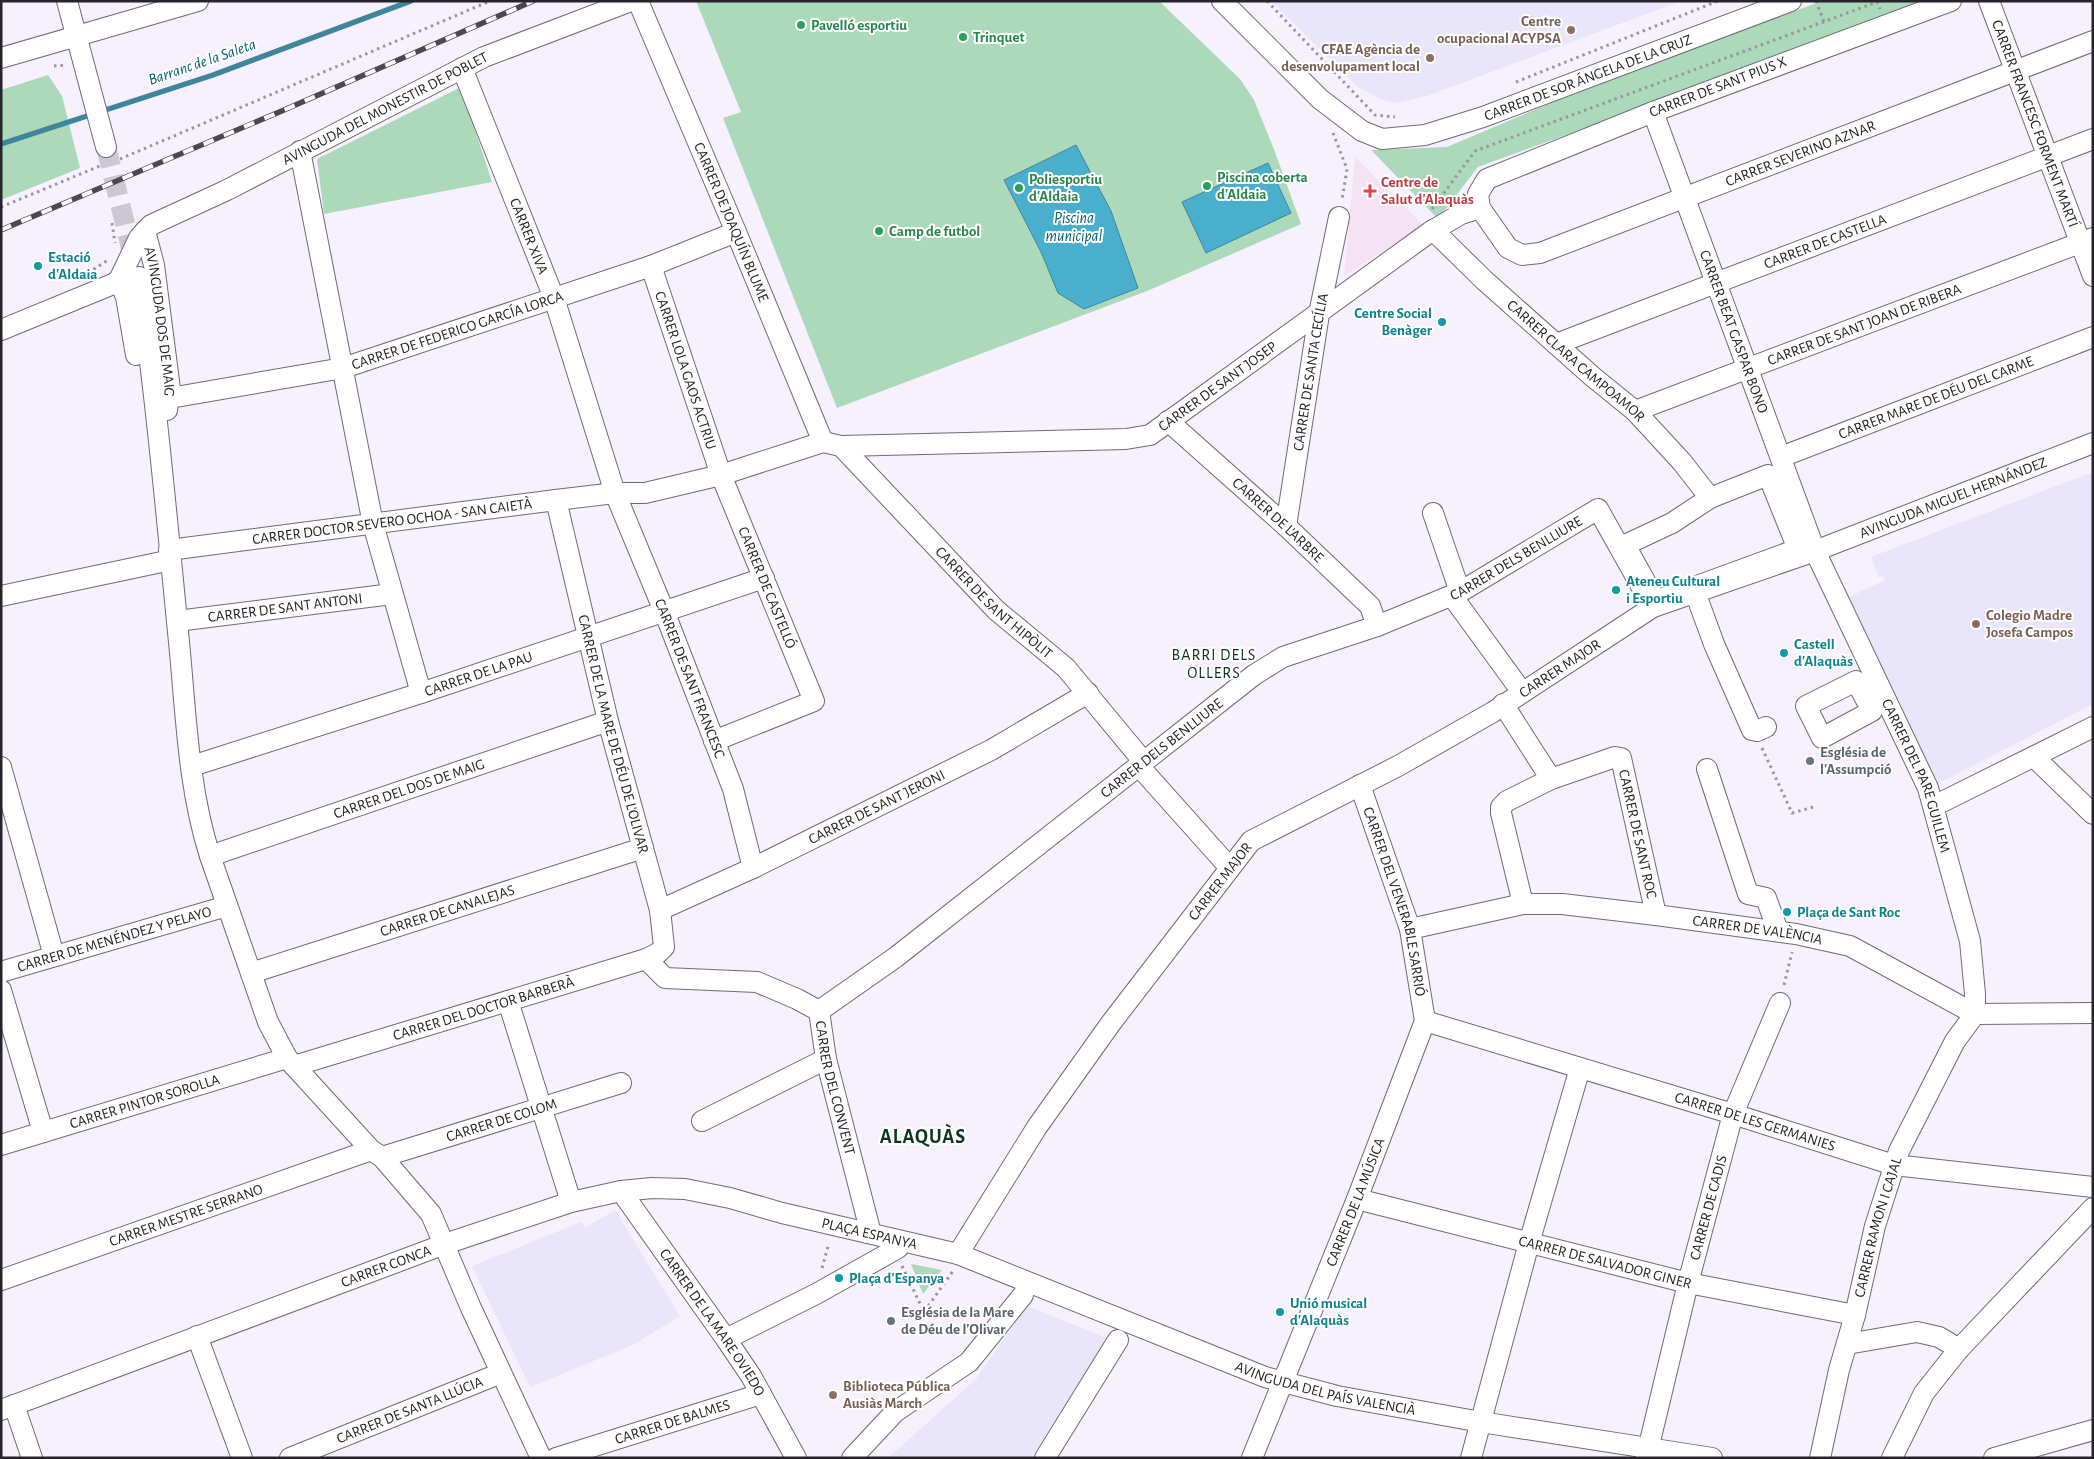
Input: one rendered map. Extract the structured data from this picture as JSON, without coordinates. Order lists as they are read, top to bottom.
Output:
{
  "streets": {
    "street": [
      "CARRER DE SOR ÁNGELA DE LA CRUZ",
      "CARRER DE SANT PIUS X",
      "AVINGUDA DEL MONESTIR DE POBLET",
      "CARRER FRANCESC FORMENT MARTÍ",
      "CARRER SEVERINO AZNAR",
      "CARRER DE JOAQUÍN BLUME",
      "CARRER XIVA",
      "CARRER DE CASTELLA",
      "AVINGUDA DOS DE MAIG",
      "CARRER DE SANT JOAN DE RIBERA",
      "CARRER DE FEDERICO GARCÍA LORCA",
      "CARRER BEAT GASPAR BONO",
      "CARRER CLARA CAMPOAMOR",
      "CARRER LOLA GAOS ACTRIU",
      "CARRER DE SANTA CECÍLIA",
      "CARRER DE SANT JOSEP",
      "CARRER MARE DE DÉU DEL CARME",
      "AVINGUDA MIGUEL HERNÁNDEZ",
      "CARRER DE L'ARBRE",
      "CARRER DOCTOR SEVERO OCHOA - SAN CAIETÀ",
      "CARRER DELS BENLLIURE",
      "CARRER DE CASTELLÓ",
      "CARRER DE SANT HIPÒLIT",
      "CARRER DE SANT ANTONI",
      "CARRER MAJOR",
      "CARRER DE LA PAU",
      "CARRER DE SANT FRANCESC",
      "CARRER DE LA MARE DE DÉU DE L'OLIVAR",
      "CARRER DEL PARE GUILLEM",
      "CARRER DEL DOS DE MAIG",
      "CARRER DE SANT JERONI",
      "CARRER DE SANT ROC",
      "CARRER DEL VENERABLE SARRIÓ",
      "CARRER DE CANALEJAS",
      "CARRER DE VALÈNCIA",
      "CARRER DE MENÉNDEZ Y PELAYO",
      "CARRER DEL DOCTOR BARBERÀ",
      "CARRER DEL CONVENT",
      "CARRER PINTOR SOROLLA",
      "CARRER DE COLOM",
      "CARRER DE LES GERMANIES",
      "CARRER DE LA MÚSICA",
      "CARRER DE CADIS",
      "CARRER MESTRE SERRANO",
      "CARRER RAMON I CAJAL",
      "PLAÇA ESPANYA",
      "CARRER DE SALVADOR GINER",
      "CARRER CONCA",
      "CARRER DE LA MARE OVIEDO",
      "AVINGUDA DEL PAÍS VALENCIÀ",
      "CARRER DE SANTA LLÚCIA",
      "CARRER DE BALMES"
    ]
  },
  "crossings": [
    ["CARRER DE SANT PIUS X", "CARRER SEVERINO AZNAR"],
    ["CARRER DE SANT PIUS X", "CARRER BEAT GASPAR BONO"],
    ["CARRER DE SANT PIUS X", "CARRER DE SANT JOSEP"],
    ["AVINGUDA DEL MONESTIR DE POBLET", "CARRER XIVA"],
    ["AVINGUDA DEL MONESTIR DE POBLET", "AVINGUDA DOS DE MAIG"],
    ["CARRER FRANCESC FORMENT MARTÍ", "CARRER SEVERINO AZNAR"],
    ["CARRER FRANCESC FORMENT MARTÍ", "CARRER DE CASTELLA"],
    ["CARRER FRANCESC FORMENT MARTÍ", "CARRER DE SANT JOAN DE RIBERA"],
    ["CARRER SEVERINO AZNAR", "CARRER BEAT GASPAR BONO"],
    ["CARRER SEVERINO AZNAR", "CARRER DE SANT JOSEP"],
    ["CARRER DE JOAQUÍN BLUME", "CARRER DE FEDERICO GARCÍA LORCA"],
    ["CARRER DE JOAQUÍN BLUME", "CARRER DE SANT JOSEP"],
    ["CARRER DE JOAQUÍN BLUME", "CARRER DE SANT HIPÒLIT"],
    ["CARRER XIVA", "CARRER DE FEDERICO GARCÍA LORCA"],
    ["CARRER XIVA", "CARRER DOCTOR SEVERO OCHOA - SAN CAIETÀ"],
    ["CARRER XIVA", "CARRER DE SANT FRANCESC"],
    ["CARRER DE CASTELLA", "CARRER BEAT GASPAR BONO"],
    ["CARRER DE CASTELLA", "CARRER CLARA CAMPOAMOR"],
    ["AVINGUDA DOS DE MAIG", "CARRER DE FEDERICO GARCÍA LORCA"],
    ["AVINGUDA DOS DE MAIG", "CARRER DOCTOR SEVERO OCHOA - SAN CAIETÀ"],
    ["AVINGUDA DOS DE MAIG", "CARRER DE SANT ANTONI"],
    ["AVINGUDA DOS DE MAIG", "CARRER DE LA PAU"],
    ["AVINGUDA DOS DE MAIG", "CARRER DEL DOS DE MAIG"],
    ["AVINGUDA DOS DE MAIG", "CARRER DE CANALEJAS"],
    ["AVINGUDA DOS DE MAIG", "CARRER DE MENÉNDEZ Y PELAYO"],
    ["AVINGUDA DOS DE MAIG", "CARRER DEL DOCTOR BARBERÀ"],
    ["AVINGUDA DOS DE MAIG", "CARRER PINTOR SOROLLA"],
    ["AVINGUDA DOS DE MAIG", "CARRER DE COLOM"],
    ["AVINGUDA DOS DE MAIG", "CARRER MESTRE SERRANO"],
    ["AVINGUDA DOS DE MAIG", "CARRER CONCA"],
    ["AVINGUDA DOS DE MAIG", "CARRER DE SANTA LLÚCIA"],
    ["CARRER DE SANT JOAN DE RIBERA", "CARRER BEAT GASPAR BONO"],
    ["CARRER DE SANT JOAN DE RIBERA", "CARRER CLARA CAMPOAMOR"],
    ["CARRER DE FEDERICO GARCÍA LORCA", "CARRER LOLA GAOS ACTRIU"],
    ["CARRER BEAT GASPAR BONO", "CARRER MARE DE DÉU DEL CARME"],
    ["CARRER BEAT GASPAR BONO", "AVINGUDA MIGUEL HERNÁNDEZ"],
    ["CARRER BEAT GASPAR BONO", "CARRER DEL PARE GUILLEM"],
    ["CARRER CLARA CAMPOAMOR", "CARRER DE SANT JOSEP"],
    ["CARRER LOLA GAOS ACTRIU", "CARRER DE SANT JOSEP"],
    ["CARRER LOLA GAOS ACTRIU", "CARRER DOCTOR SEVERO OCHOA - SAN CAIETÀ"],
    ["CARRER LOLA GAOS ACTRIU", "CARRER DE CASTELLÓ"],
    ["CARRER DE SANTA CECÍLIA", "CARRER DE SANT JOSEP"],
    ["CARRER DE SANTA CECÍLIA", "CARRER DE L'ARBRE"],
    ["CARRER DE SANT JOSEP", "CARRER DE L'ARBRE"],
    ["CARRER DE SANT JOSEP", "CARRER DOCTOR SEVERO OCHOA - SAN CAIETÀ"],
    ["CARRER DE SANT JOSEP", "CARRER DE CASTELLÓ"],
    ["CARRER DE SANT JOSEP", "CARRER DE SANT HIPÒLIT"],
    ["AVINGUDA MIGUEL HERNÁNDEZ", "CARRER MAJOR"],
    ["AVINGUDA MIGUEL HERNÁNDEZ", "CARRER DEL PARE GUILLEM"],
    ["CARRER DE L'ARBRE", "CARRER DELS BENLLIURE"],
    ["CARRER DOCTOR SEVERO OCHOA - SAN CAIETÀ", "CARRER DE CASTELLÓ"],
    ["CARRER DOCTOR SEVERO OCHOA - SAN CAIETÀ", "CARRER DE SANT FRANCESC"],
    ["CARRER DOCTOR SEVERO OCHOA - SAN CAIETÀ", "CARRER DE LA MARE DE DÉU DE L'OLIVAR"],
    ["CARRER DELS BENLLIURE", "CARRER DE SANT HIPÒLIT"],
    ["CARRER DELS BENLLIURE", "CARRER MAJOR"],
    ["CARRER DELS BENLLIURE", "CARRER DEL CONVENT"],
    ["CARRER DE CASTELLÓ", "CARRER DE LA PAU"],
    ["CARRER DE CASTELLÓ", "CARRER DE SANT FRANCESC"],
    ["CARRER DE SANT HIPÒLIT", "CARRER MAJOR"],
    ["CARRER DE SANT HIPÒLIT", "CARRER DE SANT JERONI"],
    ["CARRER MAJOR", "CARRER DEL VENERABLE SARRIÓ"],
    ["CARRER MAJOR", "PLAÇA ESPANYA"],
    ["CARRER MAJOR", "AVINGUDA DEL PAÍS VALENCIÀ"],
    ["CARRER DE LA PAU", "CARRER DE SANT FRANCESC"],
    ["CARRER DE LA PAU", "CARRER DE LA MARE DE DÉU DE L'OLIVAR"],
    ["CARRER DE SANT FRANCESC", "CARRER DE SANT JERONI"],
    ["CARRER DE LA MARE DE DÉU DE L'OLIVAR", "CARRER DEL DOS DE MAIG"],
    ["CARRER DE LA MARE DE DÉU DE L'OLIVAR", "CARRER DE SANT JERONI"],
    ["CARRER DE LA MARE DE DÉU DE L'OLIVAR", "CARRER DE CANALEJAS"],
    ["CARRER DE LA MARE DE DÉU DE L'OLIVAR", "CARRER DEL DOCTOR BARBERÀ"],
    ["CARRER DE LA MARE DE DÉU DE L'OLIVAR", "CARRER DEL CONVENT"],
    ["CARRER DEL PARE GUILLEM", "CARRER DE VALÈNCIA"],
    ["CARRER DEL PARE GUILLEM", "CARRER RAMON I CAJAL"],
    ["CARRER DE SANT ROC", "CARRER DE VALÈNCIA"],
    ["CARRER DEL VENERABLE SARRIÓ", "CARRER DE VALÈNCIA"],
    ["CARRER DEL VENERABLE SARRIÓ", "CARRER DE LES GERMANIES"],
    ["CARRER DEL VENERABLE SARRIÓ", "CARRER DE LA MÚSICA"],
    ["CARRER DE VALÈNCIA", "CARRER RAMON I CAJAL"],
    ["CARRER DEL DOCTOR BARBERÀ", "CARRER DEL CONVENT"],
    ["CARRER DEL DOCTOR BARBERÀ", "CARRER PINTOR SOROLLA"],
    ["CARRER DEL CONVENT", "PLAÇA ESPANYA"],
    ["CARRER DE COLOM", "CARRER MESTRE SERRANO"],
    ["CARRER DE LES GERMANIES", "CARRER DE LA MÚSICA"],
    ["CARRER DE LES GERMANIES", "CARRER DE CADIS"],
    ["CARRER DE LES GERMANIES", "CARRER RAMON I CAJAL"],
    ["CARRER DE LA MÚSICA", "CARRER DE SALVADOR GINER"],
    ["CARRER DE LA MÚSICA", "AVINGUDA DEL PAÍS VALENCIÀ"],
    ["CARRER DE CADIS", "CARRER DE SALVADOR GINER"],
    ["CARRER DE CADIS", "AVINGUDA DEL PAÍS VALENCIÀ"],
    ["CARRER RAMON I CAJAL", "CARRER DE SALVADOR GINER"],
    ["PLAÇA ESPANYA", "CARRER CONCA"],
    ["PLAÇA ESPANYA", "AVINGUDA DEL PAÍS VALENCIÀ"],
    ["CARRER CONCA", "CARRER DE LA MARE OVIEDO"],
    ["CARRER DE LA MARE OVIEDO", "CARRER DE BALMES"]
  ],
  "districts": ["BARRI DELS OLLERS", "ALAQUÀS"],
  "water": ["Barranc de la Saleta", "Piscina municipal"],
  "places": {
    "other": [
      "Pavelló esportiu",
      "Centre ocupacional ACYPSA",
      "Trinquet",
      "CFAE Agència de desenvolupament local",
      "Piscina coberta d'Aldaia",
      "Poliesportiu d'Aldaia",
      "Camp de futbol",
      "Estació d'Aldaia",
      "Centre Social Benàger",
      "Ateneu Cultural i Esportiu",
      "Colegio Madre Josefa Campos",
      "Castell d'Alaquàs",
      "Església de l'Assumpció",
      "Plaça de Sant Roc",
      "Plaça d'Espanya",
      "Unió musical d'Alaquàs",
      "Església de la Mare de Déu de l'Olivar",
      "Biblioteca Pública Ausiàs March"
    ],
    "health": ["Centre de Salut d'Alaquàs"]
  }
}
